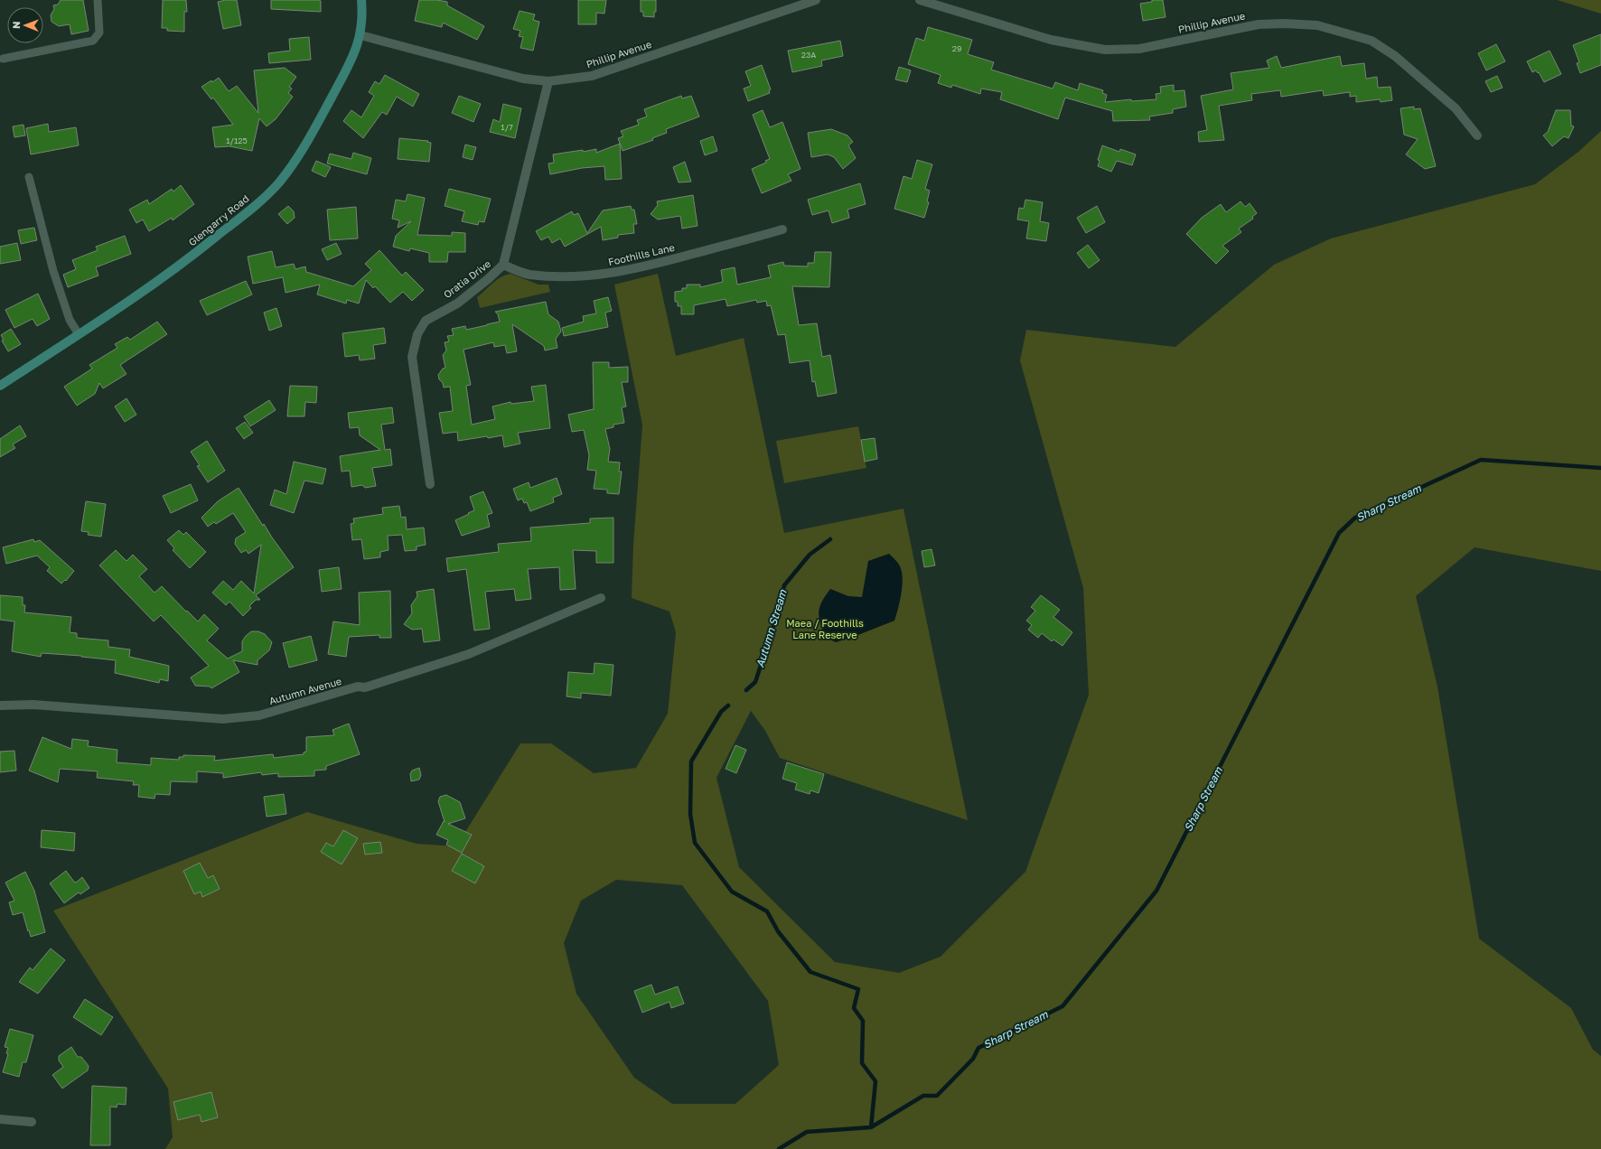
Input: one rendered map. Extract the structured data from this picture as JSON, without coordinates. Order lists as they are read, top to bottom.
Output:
{
  "streets": {
    "main road": ["Glengarry Road"],
    "street": [
      "Phillip Avenue",
      "Foothills Lane",
      "Oratia Drive",
      "Autumn Avenue"
    ]
  },
  "crossings": [
    ["Phillip Avenue", "Glengarry Road"],
    ["Phillip Avenue", "Oratia Drive"],
    ["Foothills Lane", "Oratia Drive"]
  ],
  "water": ["Sharp Stream", "Autumn Stream"],
  "parks": ["Maea / Foothills Lane Reserve"],
  "house_numbers": [
    "29",
    "23A",
    "1/7",
    "1/125"
  ],
  "north": "left"
}
